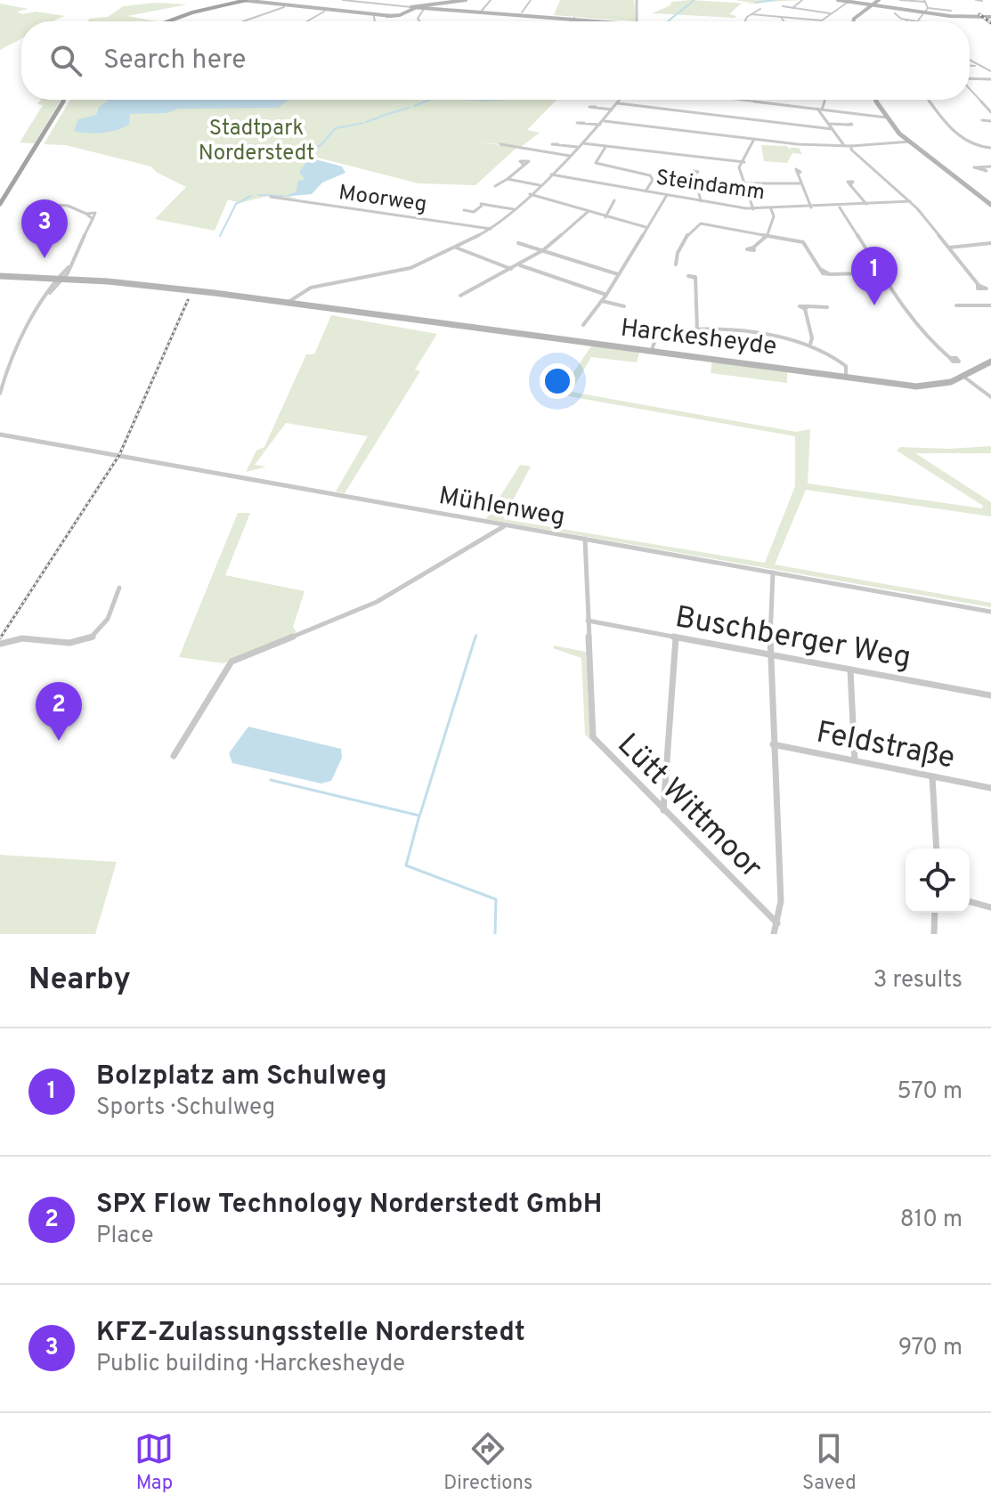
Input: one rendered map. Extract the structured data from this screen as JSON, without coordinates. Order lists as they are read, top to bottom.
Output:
{
  "streets": {
    "main road": ["Harckesheyde"],
    "street": [
      "Steindamm",
      "Moorweg",
      "Mühlenweg",
      "Buschberger Weg",
      "Feldstraße",
      "Lütt Wittmoor"
    ]
  },
  "crossings": [
    ["Mühlenweg", "Lütt Wittmoor"],
    ["Buschberger Weg", "Lütt Wittmoor"]
  ],
  "parks": ["Stadtpark Norderstedt"],
  "page": {
    "search": "Search here",
    "pins": ["3", "1", "2"],
    "heading": ["Nearby", "3 results"],
    "list": [
      {
        "mark": "1",
        "name": "Bolzplatz am Schulweg",
        "note": "Sports · Schulweg",
        "value": "570 m"
      },
      {
        "mark": "2",
        "name": "SPX Flow Technology Norderstedt GmbH",
        "note": "Place",
        "value": "810 m"
      },
      {
        "mark": "3",
        "name": "KFZ-Zulassungsstelle Norderstedt",
        "note": "Public building · Harckesheyde",
        "value": "970 m"
      }
    ],
    "nav": ["Map", "Directions", "Saved"]
  }
}
